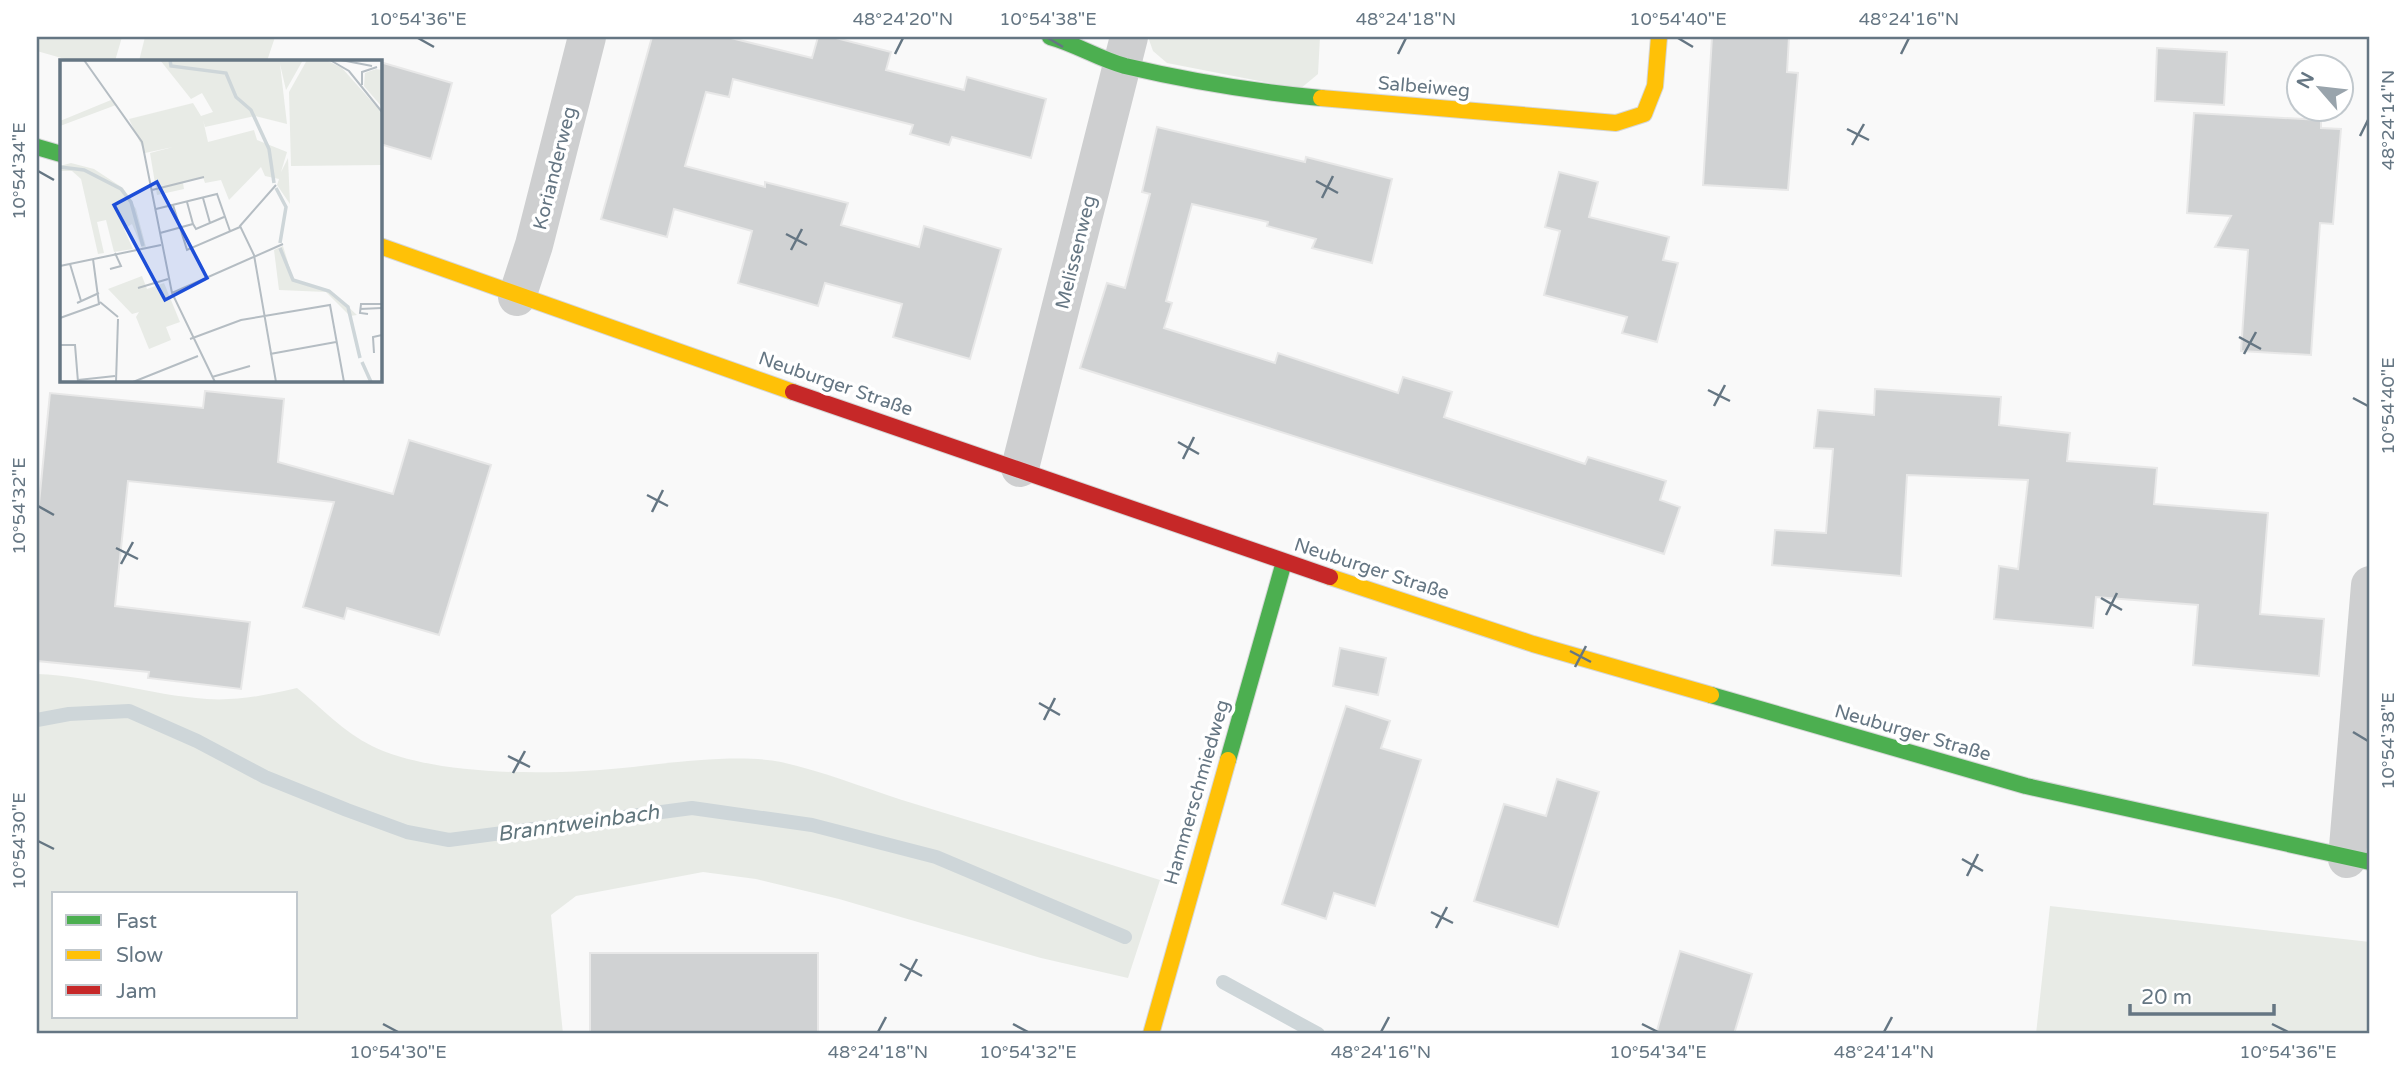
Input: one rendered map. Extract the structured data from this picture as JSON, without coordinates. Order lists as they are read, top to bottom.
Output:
{
  "streets": {
    "street": [
      "Salbeiweg",
      "Korianderweg",
      "Melissenweg",
      "Neuburger Straße",
      "Hammerschmiedweg"
    ]
  },
  "crossings": [
    ["Salbeiweg", "Melissenweg"],
    ["Korianderweg", "Neuburger Straße"],
    ["Melissenweg", "Neuburger Straße"],
    ["Neuburger Straße", "Hammerschmiedweg"]
  ],
  "water": ["Branntweinbach"],
  "legend": ["Fast", "Slow", "Jam"],
  "scale_bar": "20 m",
  "north": "top left",
  "coordinates": [
    "10°54'36\"E",
    "48°24'20\"N",
    "10°54'38\"E",
    "48°24'18\"N",
    "10°54'40\"E",
    "48°24'16\"N",
    "48°24'14\"N",
    "10°54'34\"E",
    "10°54'32\"E",
    "10°54'30\"E"
  ]
}
